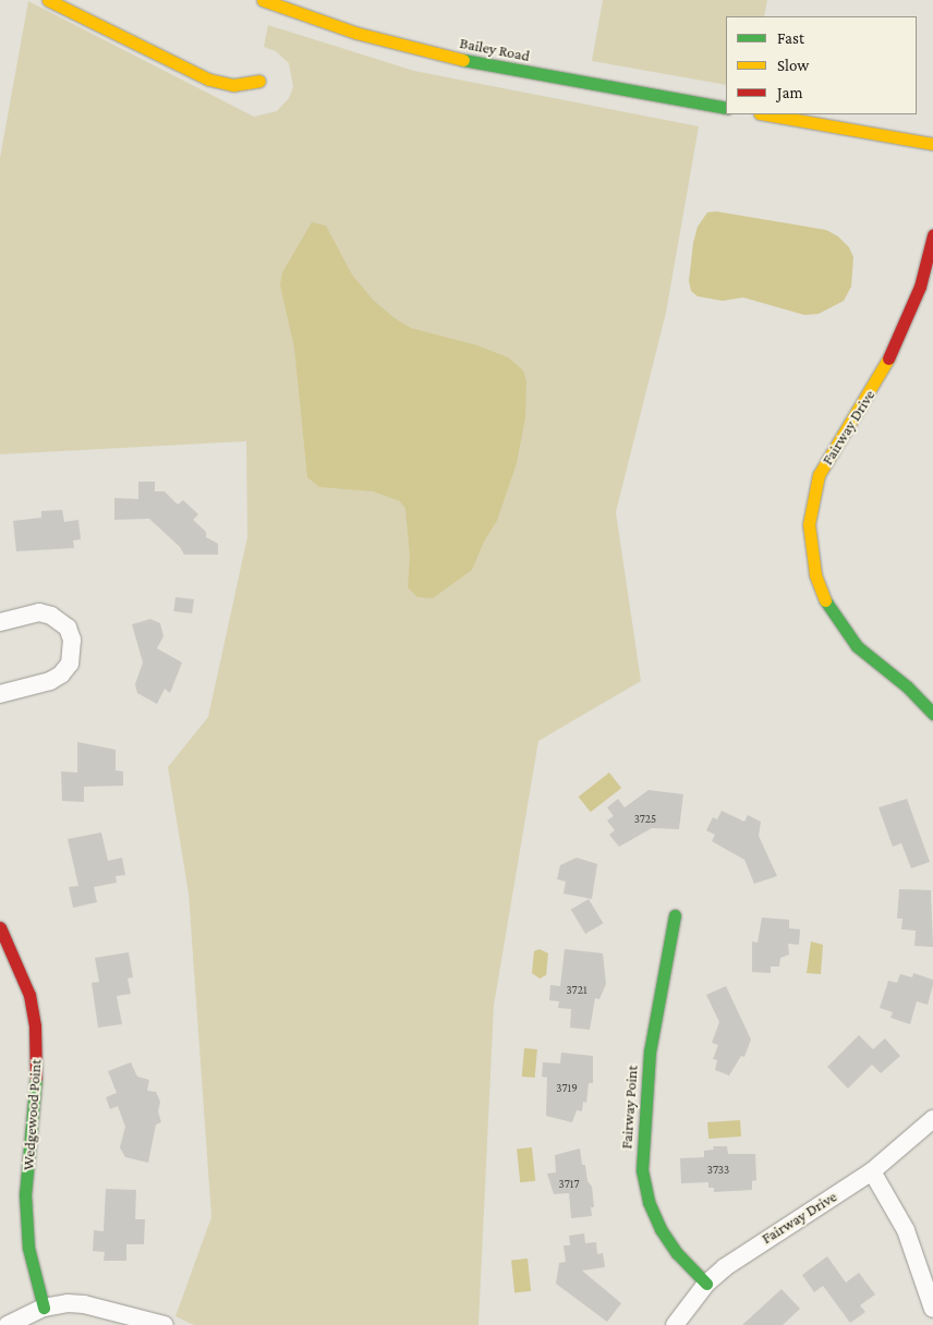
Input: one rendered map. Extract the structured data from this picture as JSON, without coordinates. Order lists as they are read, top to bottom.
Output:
{
  "streets": {
    "street": [
      "Bailey Road",
      "Fairway Drive",
      "Fairway Point",
      "Wedgewood Point"
    ]
  },
  "crossings": [
    ["Fairway Drive", "Fairway Point"]
  ],
  "house_numbers": [
    "3725",
    "3721",
    "3719",
    "3733",
    "3717"
  ],
  "legend": ["Fast", "Slow", "Jam"]
}
